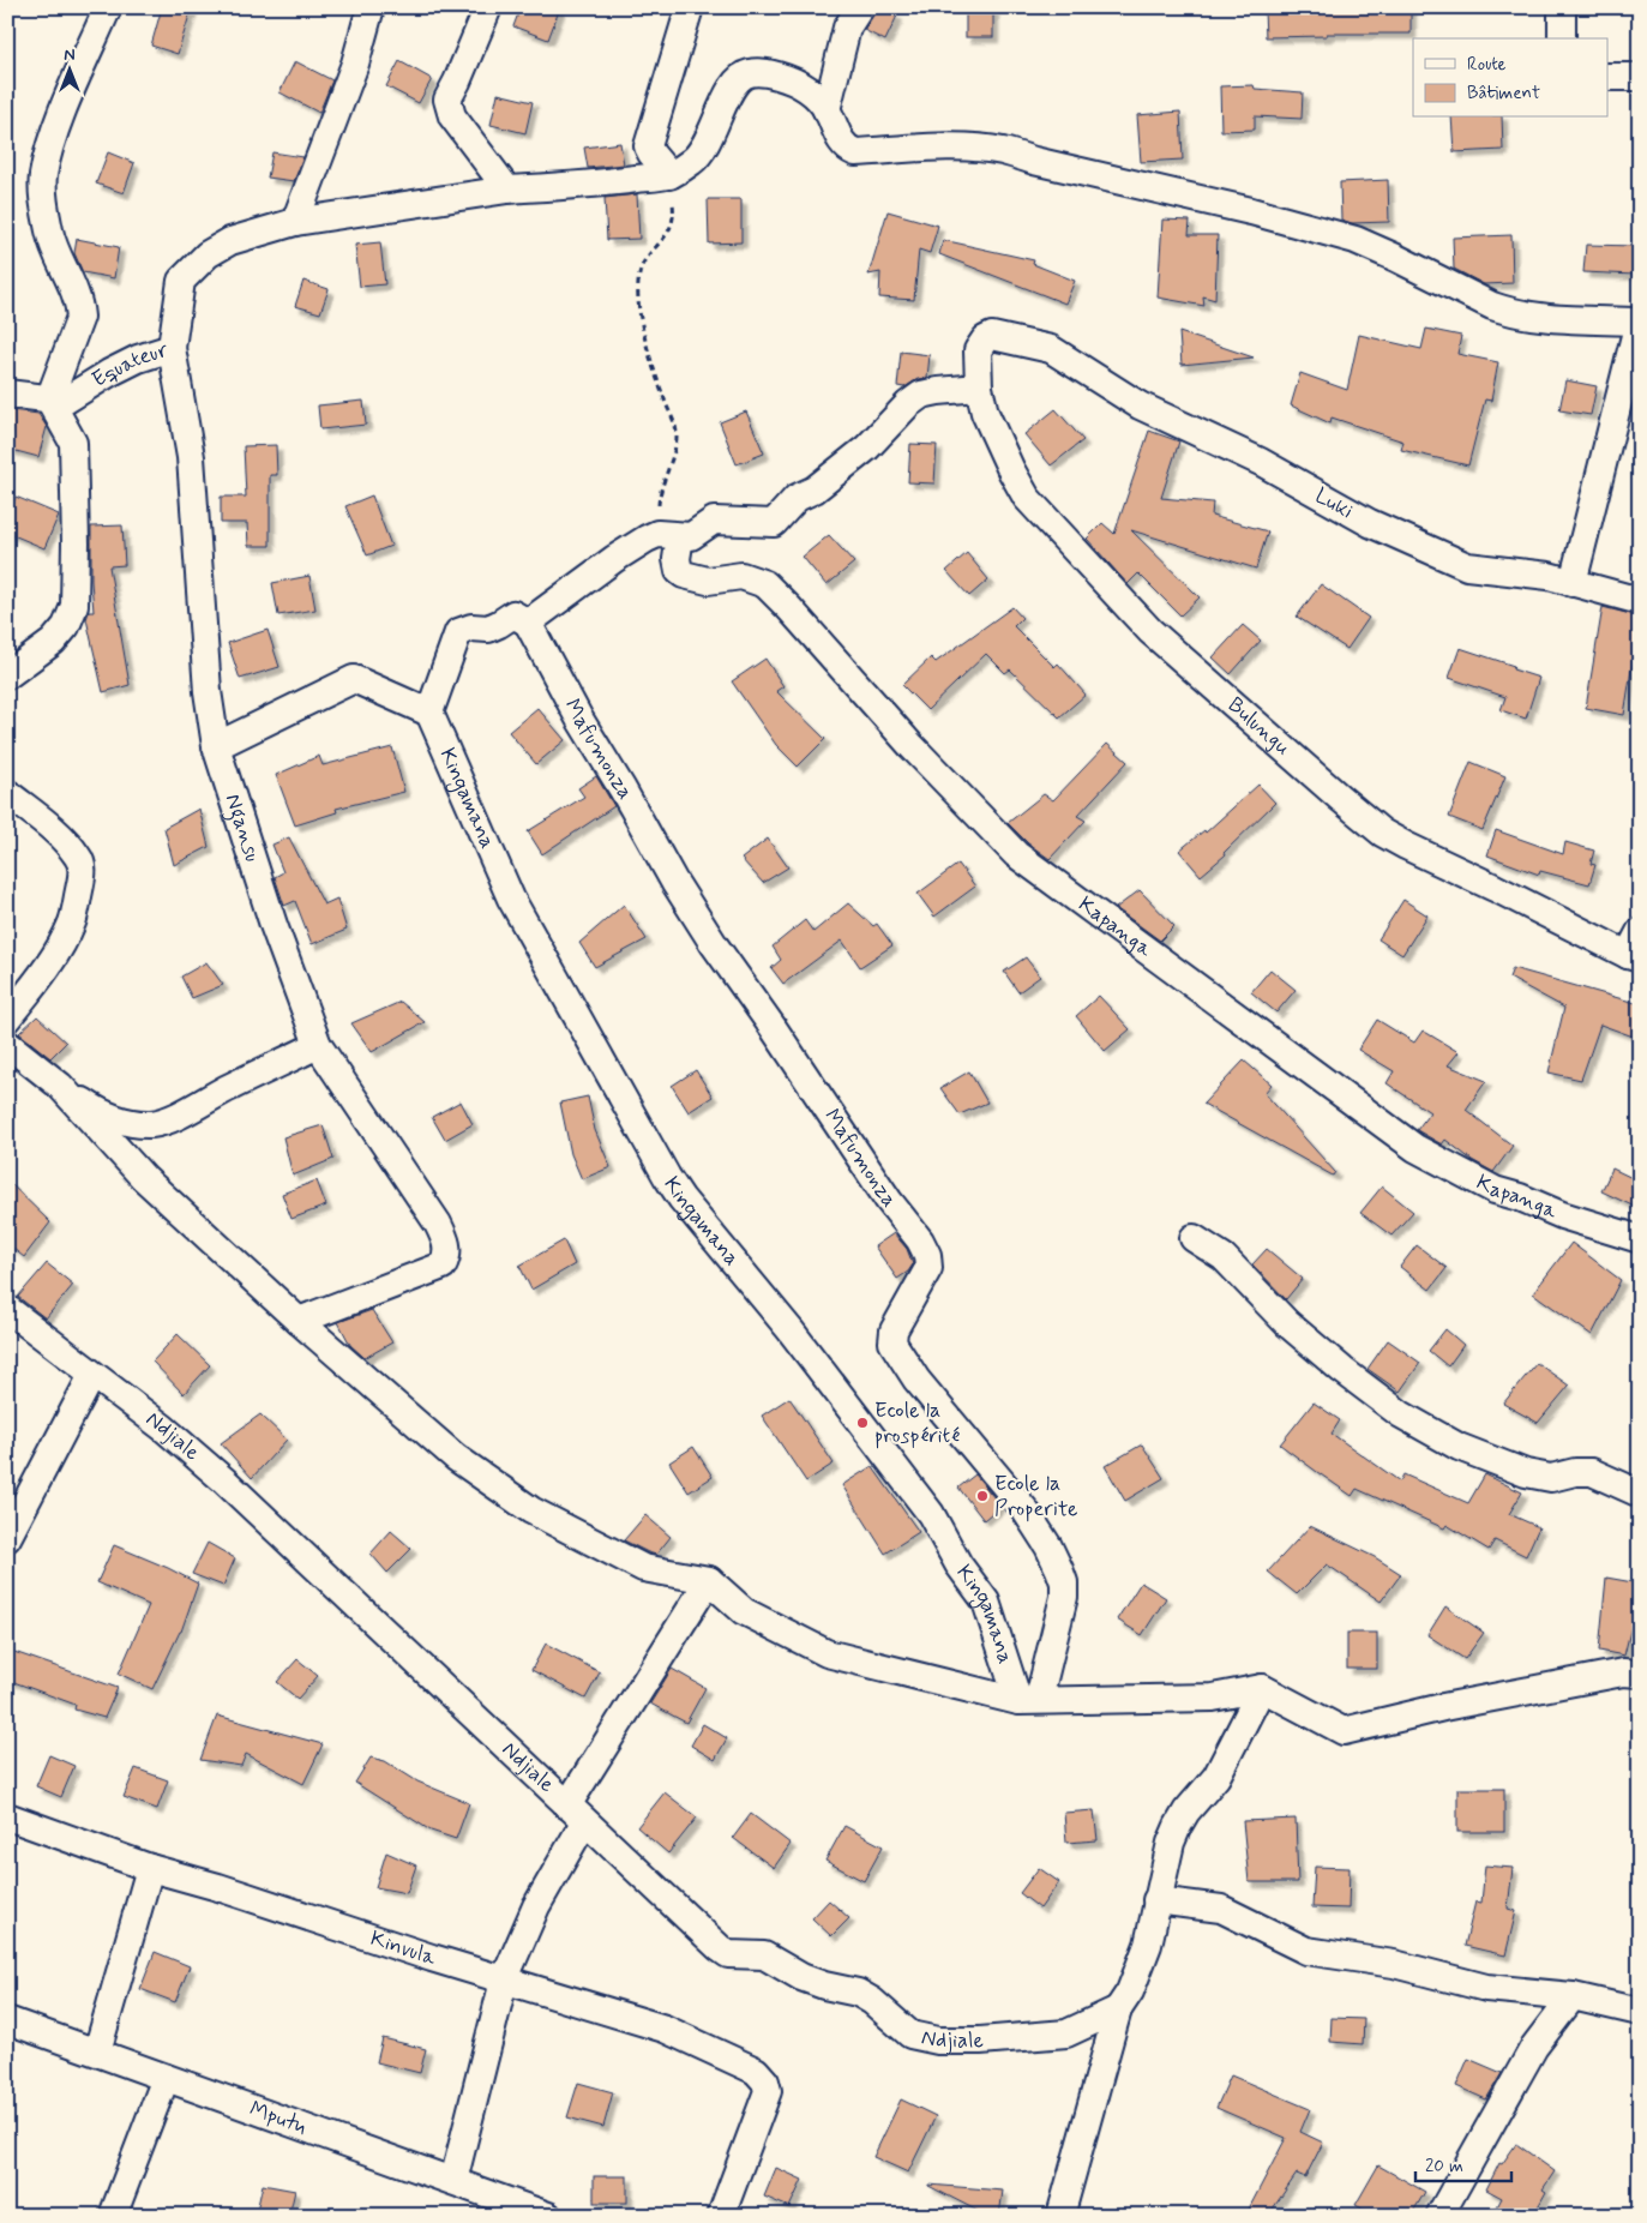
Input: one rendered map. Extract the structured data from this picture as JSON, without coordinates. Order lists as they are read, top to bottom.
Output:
{
  "streets": {
    "street": [
      "Equateur",
      "Luki",
      "Bulungu",
      "Mafumonza",
      "Kingamana",
      "Ngansu",
      "Kapanga",
      "Ndjiale",
      "Kinvula",
      "Mputu"
    ]
  },
  "crossings": [
    ["Equateur", "Ngansu"],
    ["Luki", "Bulungu"],
    ["Mafumonza", "Kingamana"]
  ],
  "places": ["Ecole la prospérité", "Ecole la Properite"],
  "legend": ["Route", "Bâtiment"],
  "scale_bar": "20 m",
  "north": "top"
}
